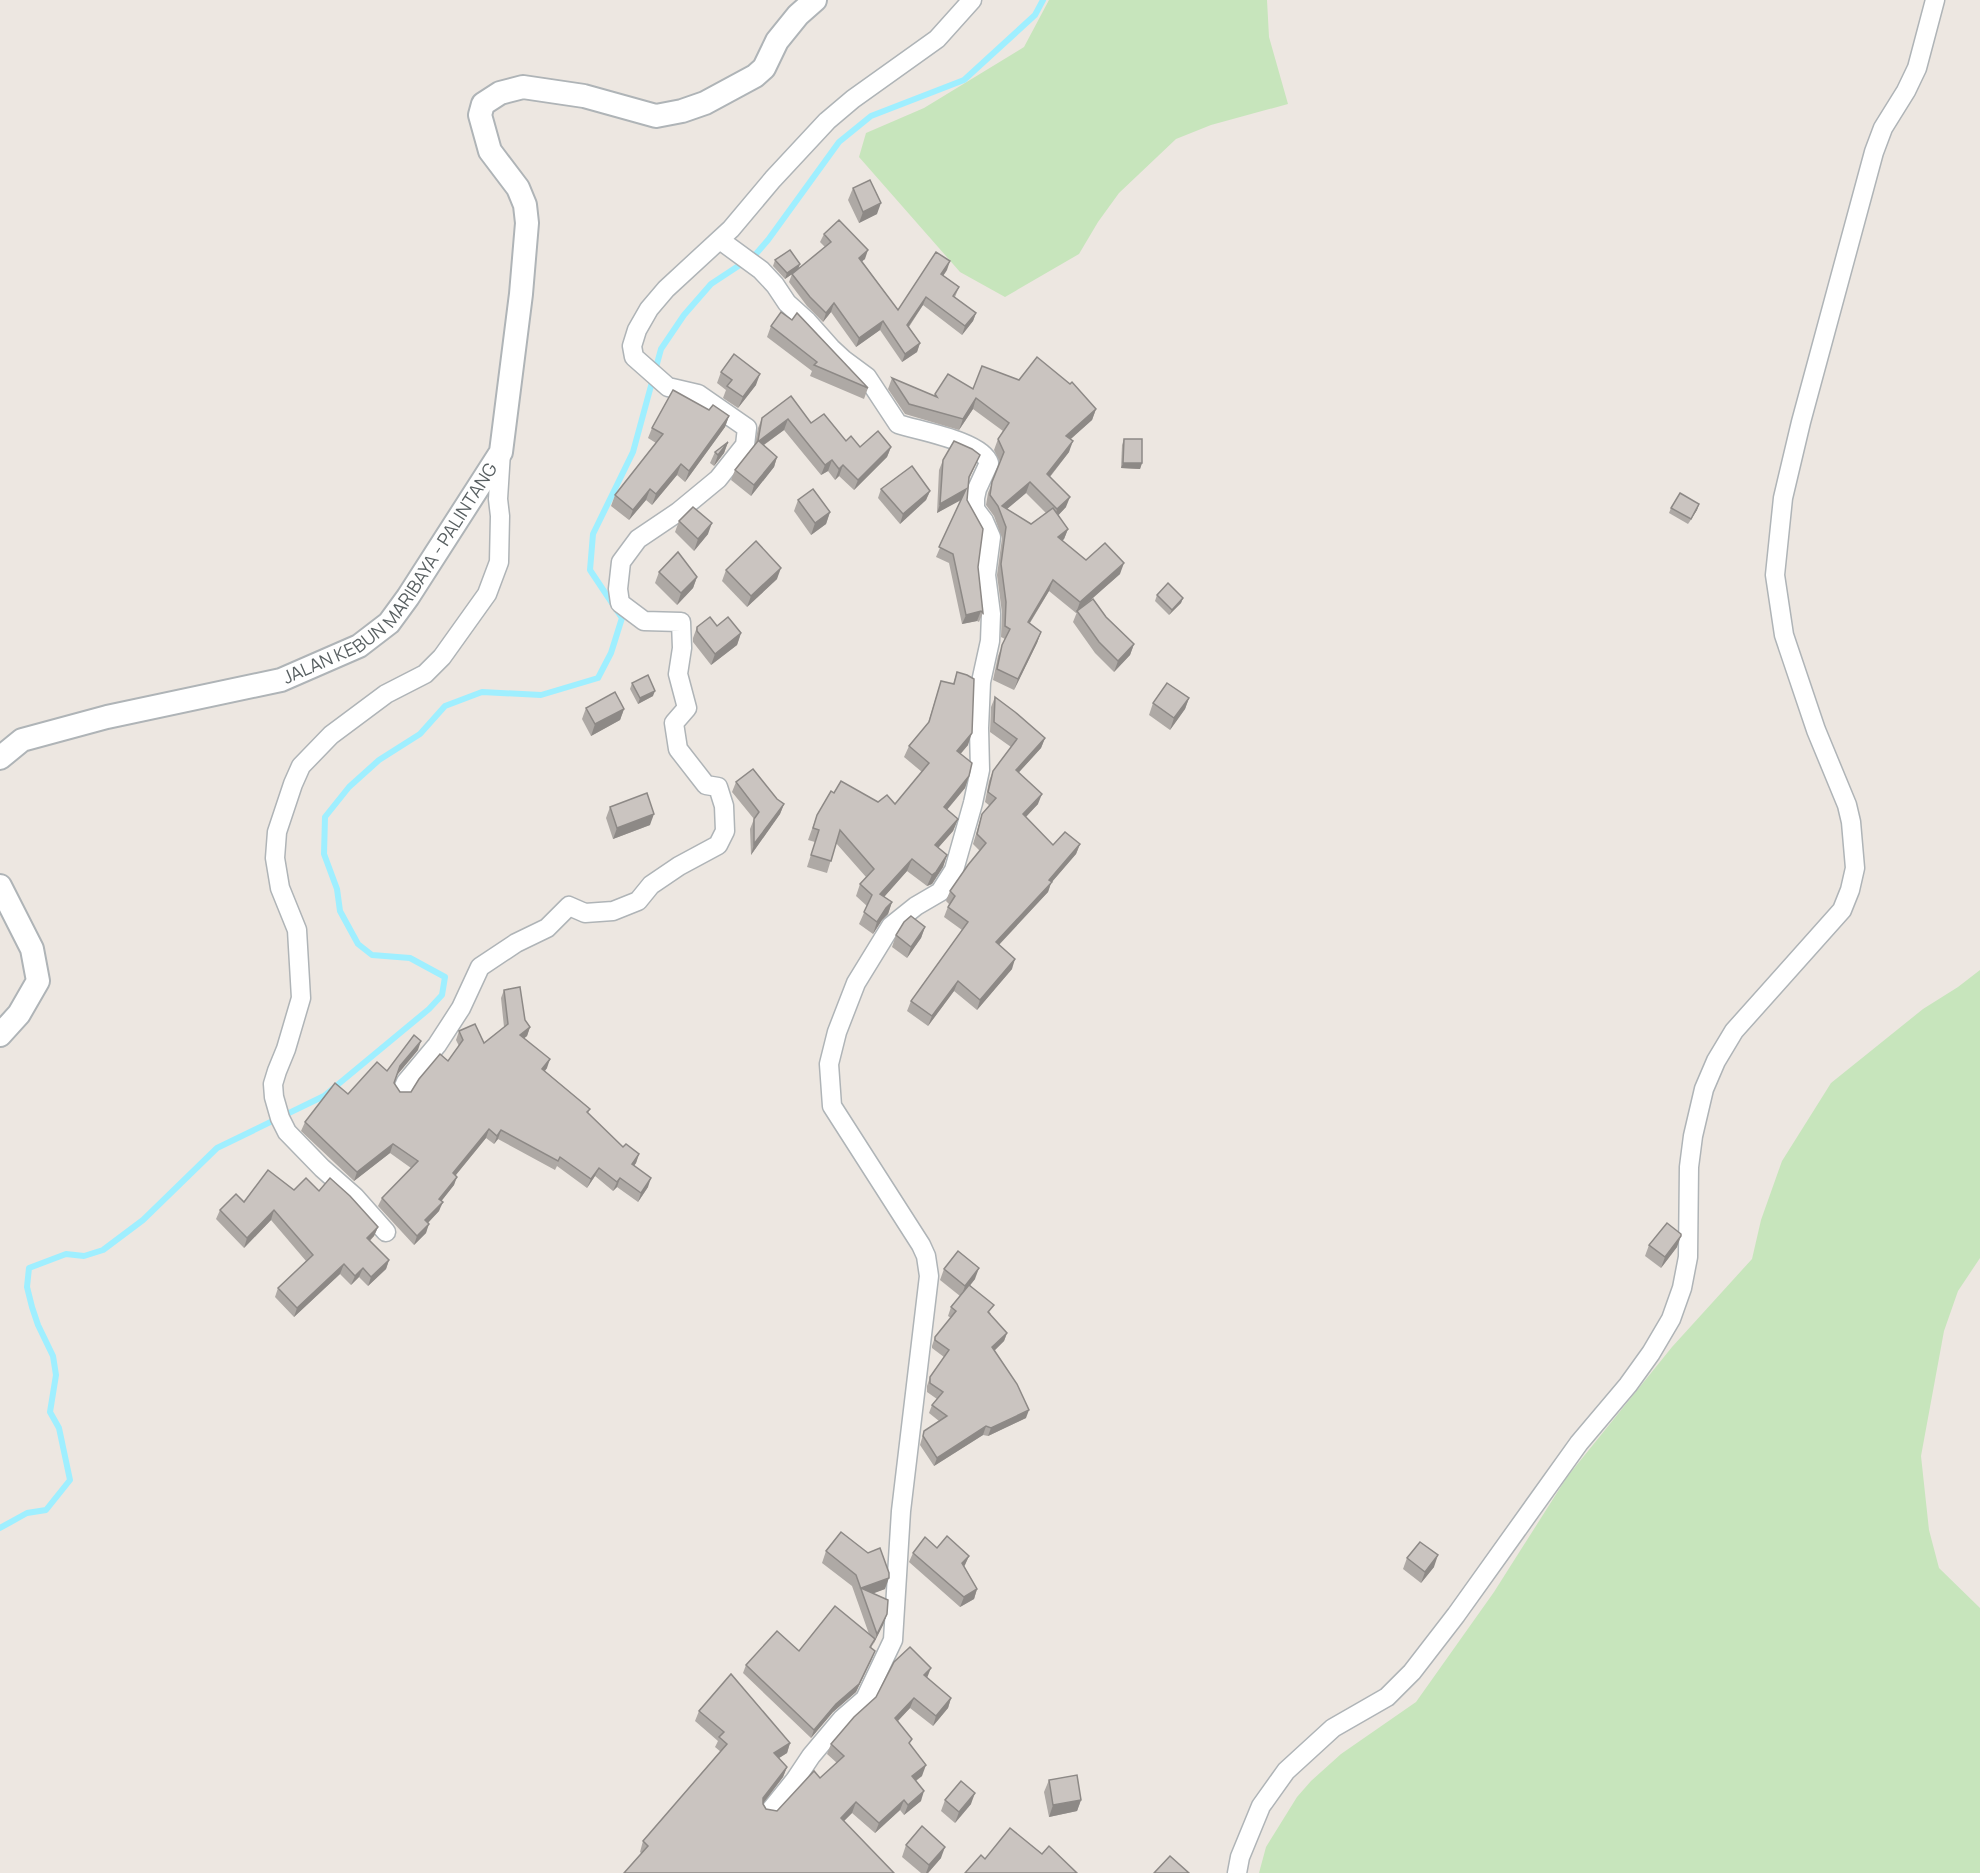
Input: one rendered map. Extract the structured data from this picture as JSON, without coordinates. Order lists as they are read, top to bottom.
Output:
{
  "streets": {
    "street": ["JALAN KEBUN MARIBAYA - PALINTANG"]
  }
}
